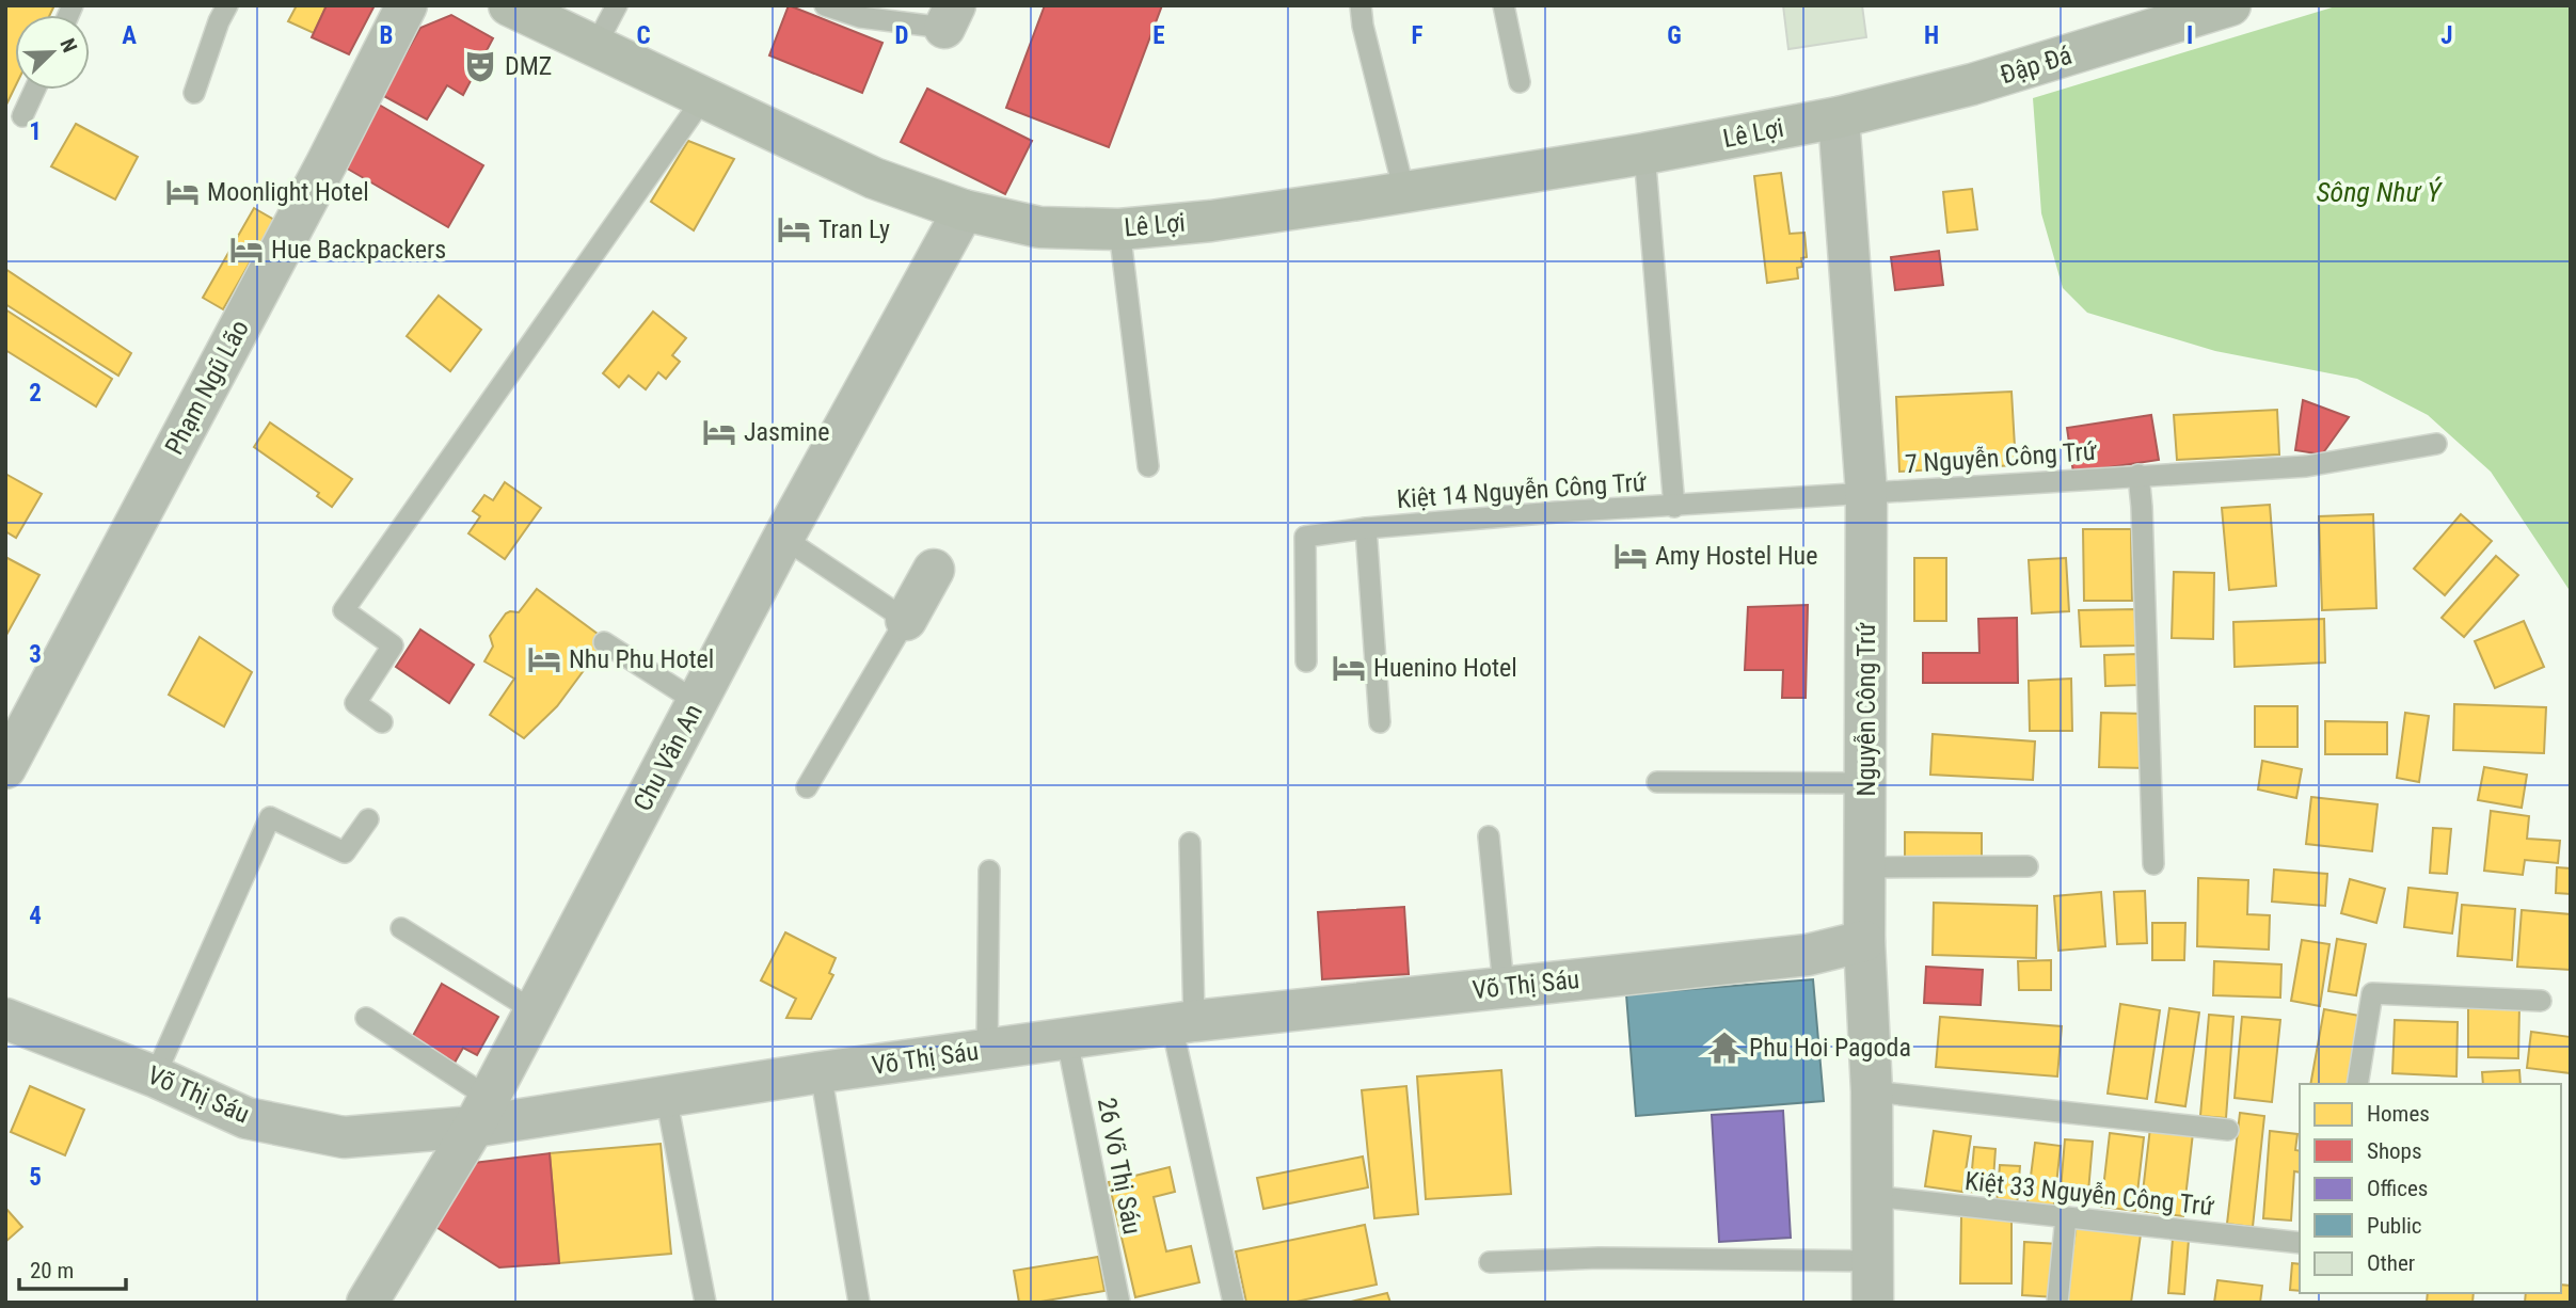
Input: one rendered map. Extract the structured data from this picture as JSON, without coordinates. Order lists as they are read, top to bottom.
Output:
{
  "streets": {
    "main road": ["Đập Đá", "Lê Lợi"],
    "street": [
      "Phạm Ngũ Lão",
      "Nguyễn Công Trứ",
      "Chu Văn An",
      "Võ Thị Sáu"
    ],
    "lane": [
      "7 Nguyễn Công Trứ",
      "Kiệt 14 Nguyễn Công Trứ",
      "26 Võ Thị Sáu",
      "Kiệt 33 Nguyễn Công Trứ"
    ]
  },
  "crossings": [
    ["Đập Đá", "Lê Lợi"],
    ["Đập Đá", "Nguyễn Công Trứ"],
    ["Lê Lợi", "Nguyễn Công Trứ"],
    ["Lê Lợi", "Chu Văn An"],
    ["7 Nguyễn Công Trứ", "Kiệt 14 Nguyễn Công Trứ"],
    ["7 Nguyễn Công Trứ", "Nguyễn Công Trứ"],
    ["Kiệt 14 Nguyễn Công Trứ", "Nguyễn Công Trứ"],
    ["Nguyễn Công Trứ", "Võ Thị Sáu"],
    ["Nguyễn Công Trứ", "Kiệt 33 Nguyễn Công Trứ"],
    ["Chu Văn An", "Võ Thị Sáu"],
    ["Võ Thị Sáu", "26 Võ Thị Sáu"]
  ],
  "water": ["Sông Như Ý"],
  "places": {
    "theatre": ["DMZ"],
    "hotel": [
      "Moonlight Hotel",
      "Tran Ly",
      "Hue Backpackers",
      "Jasmine",
      "Amy Hostel Hue",
      "Nhu Phu Hotel",
      "Huenino Hotel"
    ],
    "temple": ["Phu Hoi Pagoda"]
  },
  "legend": [
    "Homes",
    "Shops",
    "Offices",
    "Public",
    "Other"
  ],
  "scale_bar": "20 m",
  "north": "top right",
  "grid": {
    "columns": [
      "A",
      "B",
      "C",
      "D",
      "E",
      "F",
      "G",
      "H",
      "I",
      "J"
    ],
    "rows": [
      "1",
      "2",
      "3",
      "4",
      "5"
    ]
  }
}
